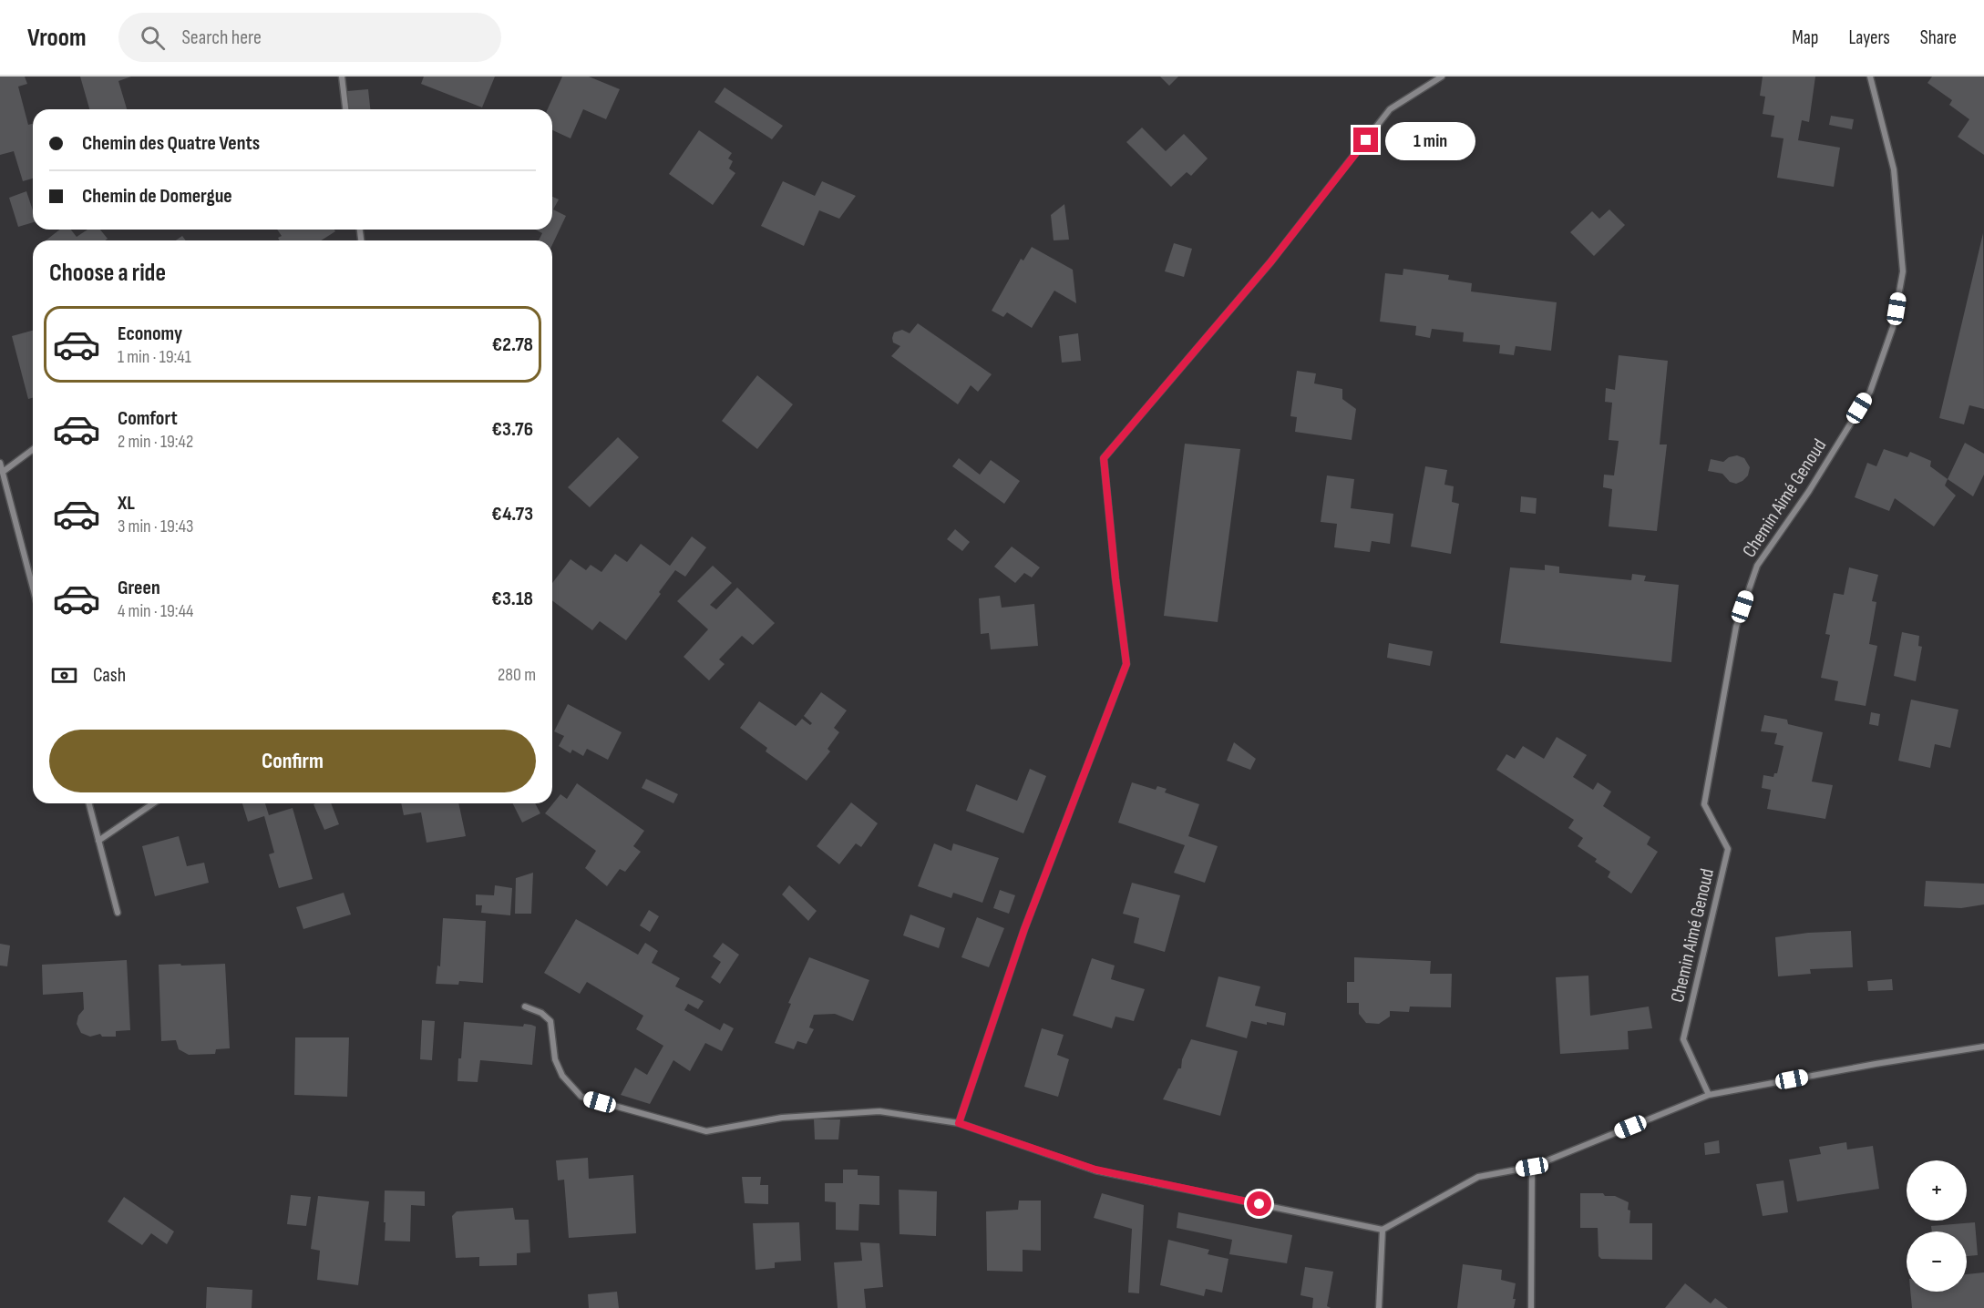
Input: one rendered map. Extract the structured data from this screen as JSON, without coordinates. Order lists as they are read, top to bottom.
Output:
{
  "streets": {
    "street": ["Chemin Aimé Genoud"]
  },
  "page": {
    "header": "Vroom",
    "search": "Search here",
    "nav": ["Map", "Layers", "Share"],
    "banner": ["Chemin des Quatre Vents", "Chemin de Domergue"],
    "bubble": "1 min",
    "heading": "Choose a ride",
    "list": [
      {
        "name": "Economy",
        "note": "1 min · 19:41",
        "value": "€2.78"
      },
      {
        "name": "Comfort",
        "note": "2 min · 19:42",
        "value": "€3.76"
      },
      {
        "name": "XL",
        "note": "3 min · 19:43",
        "value": "€4.73"
      },
      {
        "name": "Green",
        "note": "4 min · 19:44",
        "value": "€3.18"
      }
    ],
    "pay": ["Cash", "280 m"],
    "buttons": "Confirm",
    "map_buttons": ["+", "−"]
  }
}
